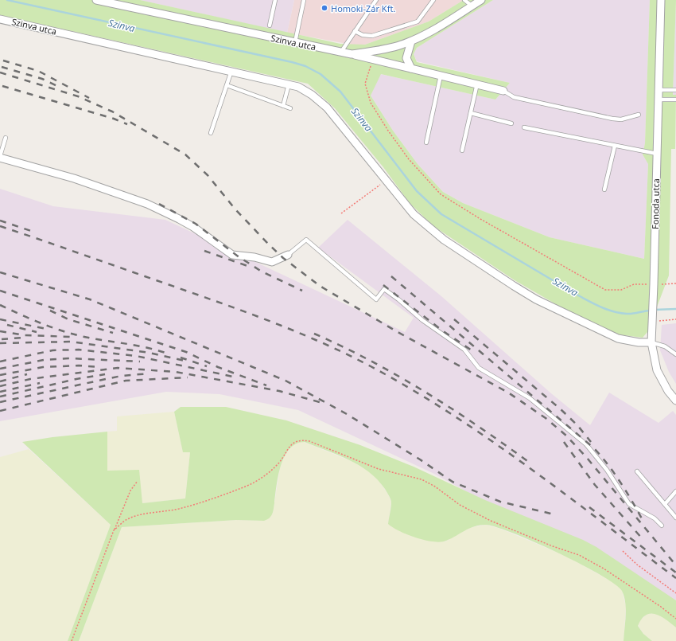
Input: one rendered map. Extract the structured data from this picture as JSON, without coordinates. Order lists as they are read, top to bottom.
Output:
{
  "streets": {
    "street": ["Szinva utca", "Fonoda utca"]
  },
  "crossings": [
    ["Szinva utca", "Fonoda utca"]
  ],
  "water": ["Szinva"],
  "places": ["Homoki-Zár Kft."]
}
